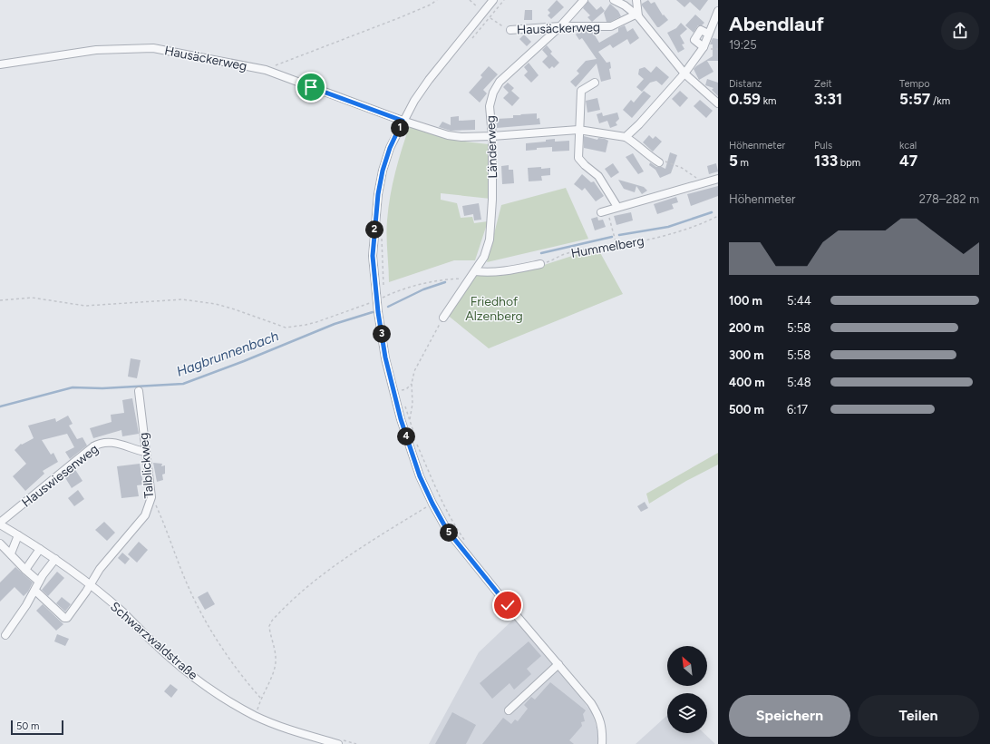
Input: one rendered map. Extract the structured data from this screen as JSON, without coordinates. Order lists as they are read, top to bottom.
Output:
{
  "streets": {
    "street": [
      "Hausäckerweg",
      "Länderweg",
      "Talblickweg",
      "Hauswiesenweg",
      "Schwarzwaldstraße"
    ],
    "path": ["Hummelberg"]
  },
  "crossings": [
    ["Hausäckerweg", "Länderweg"],
    ["Talblickweg", "Hauswiesenweg"],
    ["Talblickweg", "Schwarzwaldstraße"],
    ["Hauswiesenweg", "Schwarzwaldstraße"]
  ],
  "water": ["Hagbrunnenbach"],
  "parks": ["Friedhof Alzenberg"],
  "scale_bar": "50 m",
  "north": "top left",
  "page": {
    "heading": ["Abendlauf", "19:25"],
    "stats": [
      ["Distanz", "0.59 km"],
      ["Zeit", "3:31"],
      ["Tempo", "5:57 /km"],
      ["Höhenmeter", "5 m"],
      ["Puls", "133 bpm"],
      ["kcal", "47"]
    ],
    "pins": [
      "1",
      "2",
      "3",
      "4",
      "5"
    ],
    "chart": ["Höhenmeter", "278–282 m"],
    "list": [
      {
        "name": "100 m",
        "note": "5:44"
      },
      {
        "name": "200 m",
        "note": "5:58"
      },
      {
        "name": "300 m",
        "note": "5:58"
      },
      {
        "name": "400 m",
        "note": "5:48"
      },
      {
        "name": "500 m",
        "note": "6:17"
      }
    ],
    "buttons": ["Speichern", "Teilen"],
    "scale": "50 m"
  }
}
